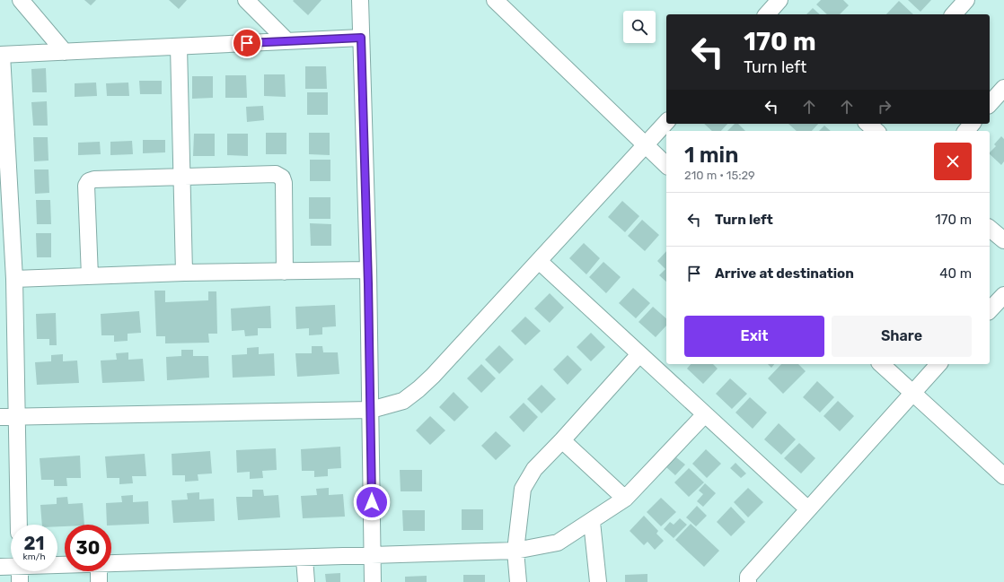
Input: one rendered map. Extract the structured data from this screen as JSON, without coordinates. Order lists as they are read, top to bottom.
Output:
{
  "page": {
    "turn": ["170 m", "Turn left"],
    "heading": ["1 min", "210 m · 15:29"],
    "list": [
      {
        "name": "Turn left",
        "value": "170 m"
      },
      {
        "name": "Arrive at destination",
        "value": "40 m"
      }
    ],
    "buttons": ["Exit", "Share"],
    "speed": "21 km/h",
    "limit": "30"
  }
}
